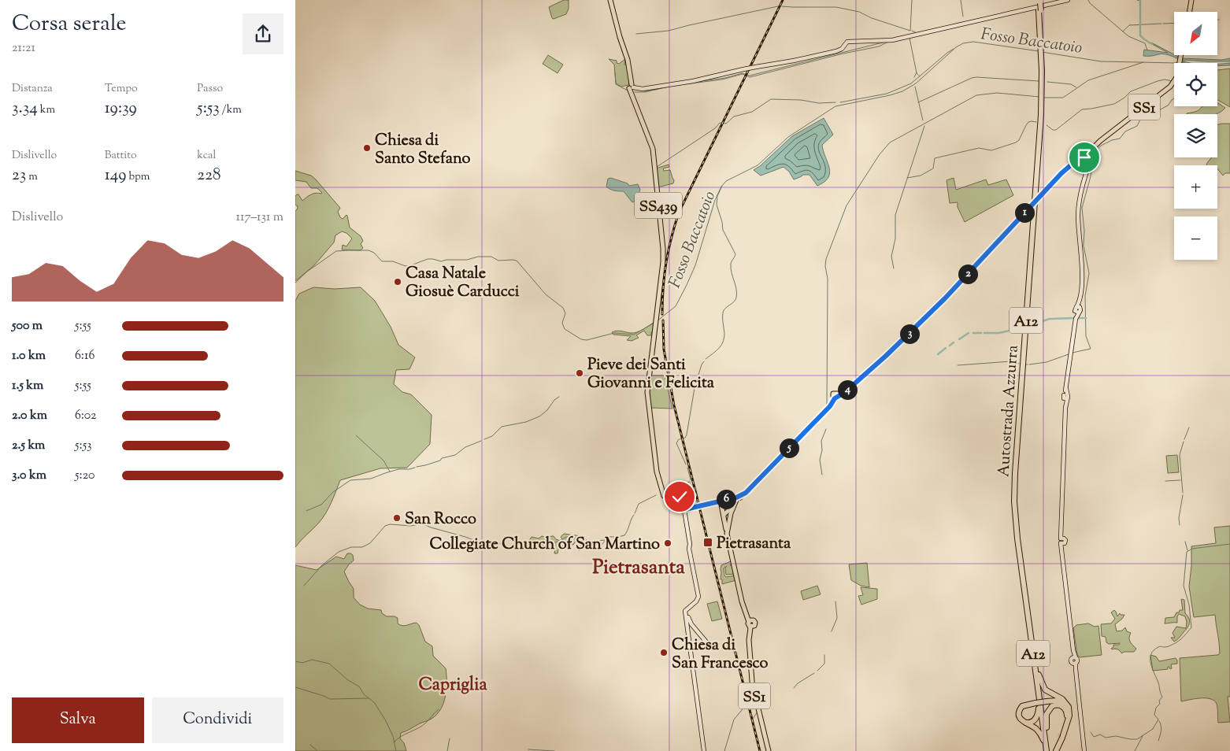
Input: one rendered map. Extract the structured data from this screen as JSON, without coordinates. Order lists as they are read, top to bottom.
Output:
{
  "streets": {
    "highway": ["A12", "Autostrada Azzurra"],
    "main road": ["SS1", "SS439"]
  },
  "districts": ["Pietrasanta", "Capriglia"],
  "water": ["Fosso Baccatoio"],
  "places": {
    "other": [
      "Chiesa di Santo Stefano",
      "Casa Natale Giosuè Carducci",
      "Pieve dei Santi Giovanni e Felicita",
      "San Rocco",
      "Collegiate Church of San Martino",
      "Chiesa di San Francesco"
    ],
    "transit": ["Pietrasanta"]
  },
  "north": "bottom left",
  "page": {
    "heading": ["Corsa serale", "21:21"],
    "map_buttons": ["+", "−"],
    "stats": [
      ["Distanza", "3.34 km"],
      ["Tempo", "19:39"],
      ["Passo", "5:53 /km"],
      ["Dislivello", "23 m"],
      ["Battito", "149 bpm"],
      ["kcal", "228"]
    ],
    "chart": ["Dislivello", "117–131 m"],
    "pins": [
      "1",
      "2",
      "3",
      "4",
      "5",
      "6"
    ],
    "list": [
      {
        "name": "500 m",
        "note": "5:55"
      },
      {
        "name": "1.0 km",
        "note": "6:16"
      },
      {
        "name": "1.5 km",
        "note": "5:55"
      },
      {
        "name": "2.0 km",
        "note": "6:02"
      },
      {
        "name": "2.5 km",
        "note": "5:53"
      },
      {
        "name": "3.0 km",
        "note": "5:20"
      }
    ],
    "buttons": ["Salva", "Condividi"]
  }
}
